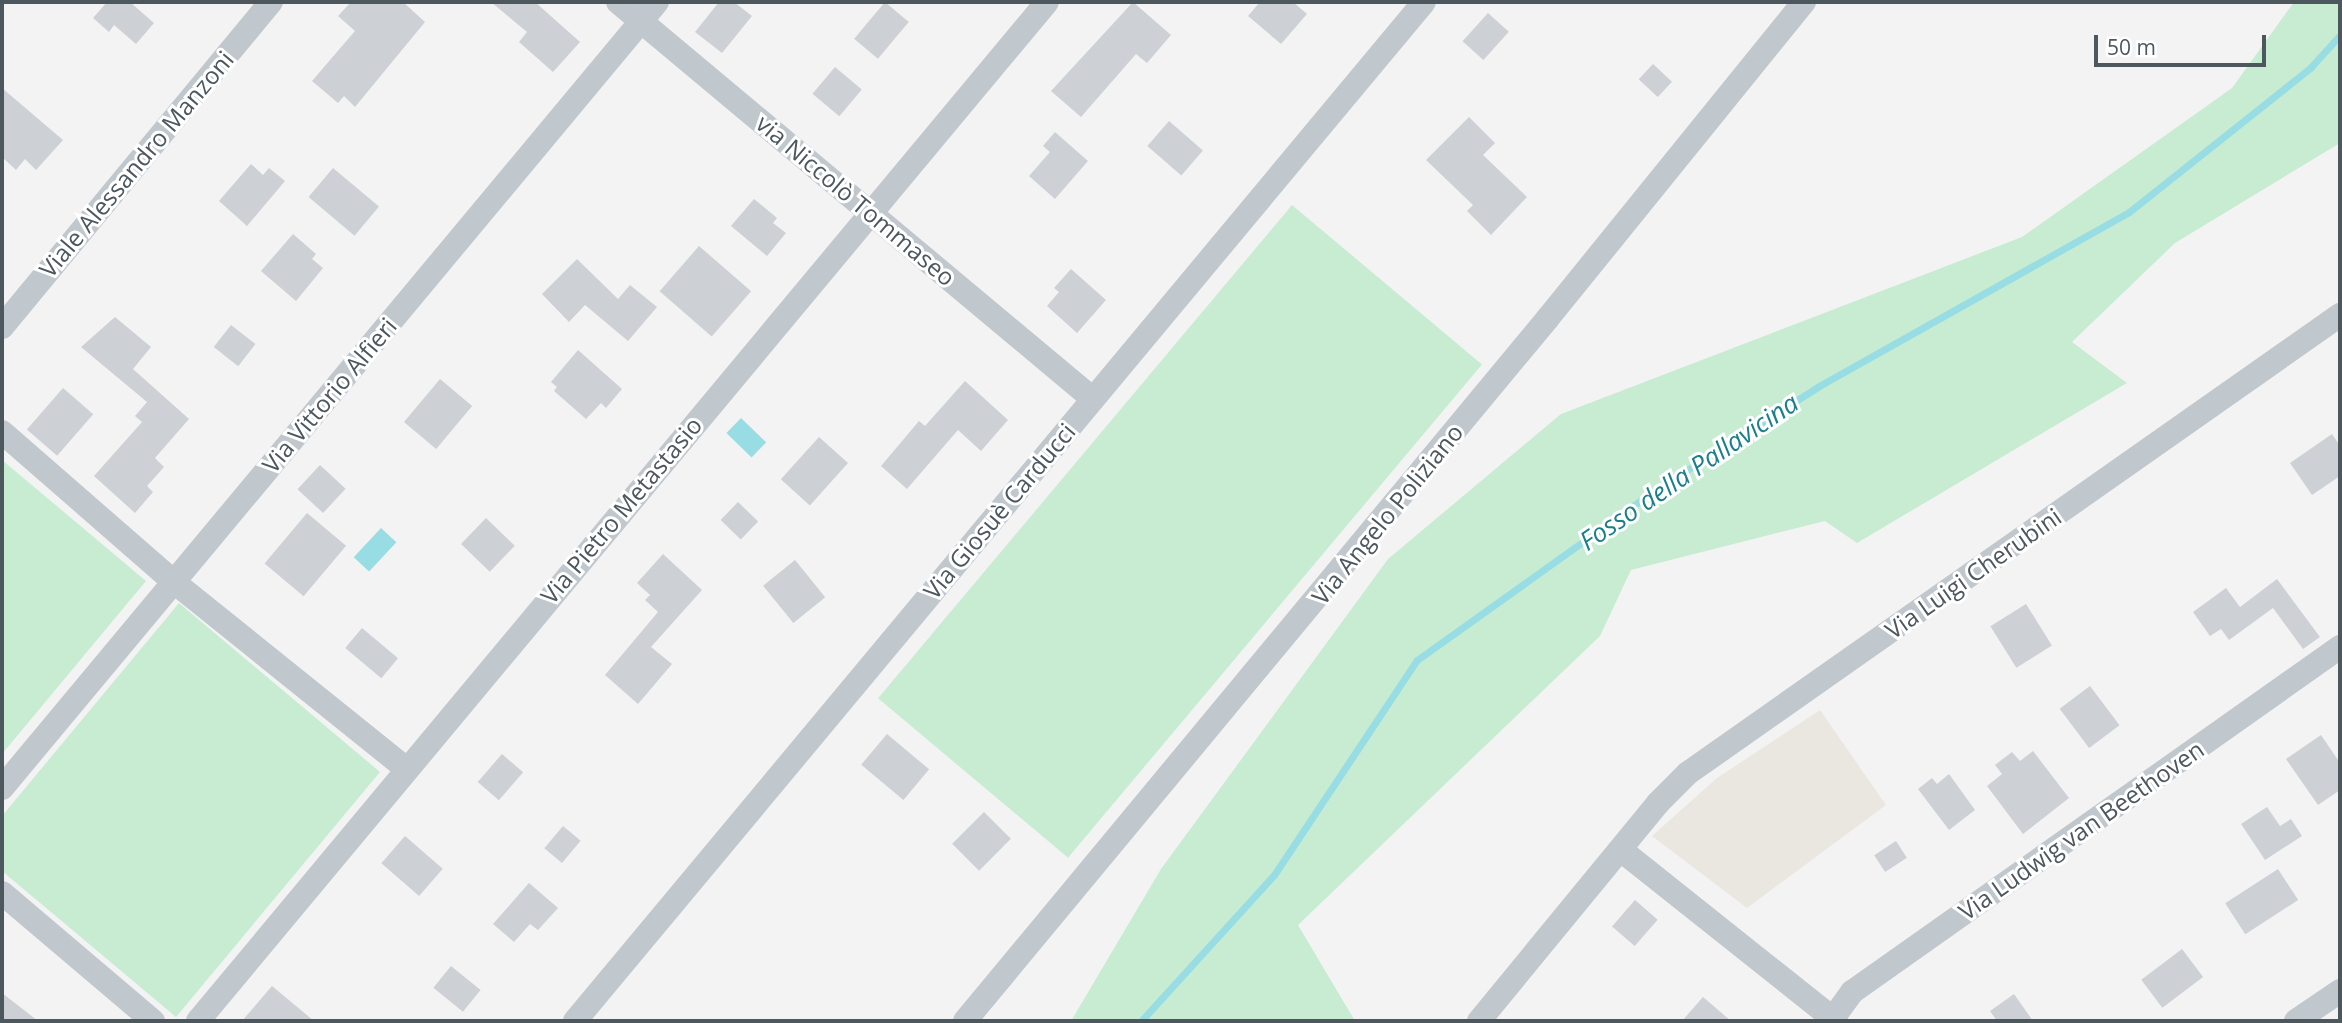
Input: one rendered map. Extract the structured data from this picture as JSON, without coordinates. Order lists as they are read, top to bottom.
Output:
{
  "streets": {
    "street": [
      "Viale Alessandro Manzoni",
      "via Niccolò Tommaseo",
      "Via Vittorio Alfieri",
      "Via Pietro Metastasio",
      "Via Giosuè Carducci",
      "Via Angelo Poliziano",
      "Via Luigi Cherubini",
      "Via Ludwig van Beethoven"
    ]
  },
  "crossings": [
    ["via Niccolò Tommaseo", "Via Vittorio Alfieri"],
    ["via Niccolò Tommaseo", "Via Pietro Metastasio"],
    ["via Niccolò Tommaseo", "Via Giosuè Carducci"]
  ],
  "water": ["Fosso della Pallavicina"],
  "scale_bar": "50 m"
}
